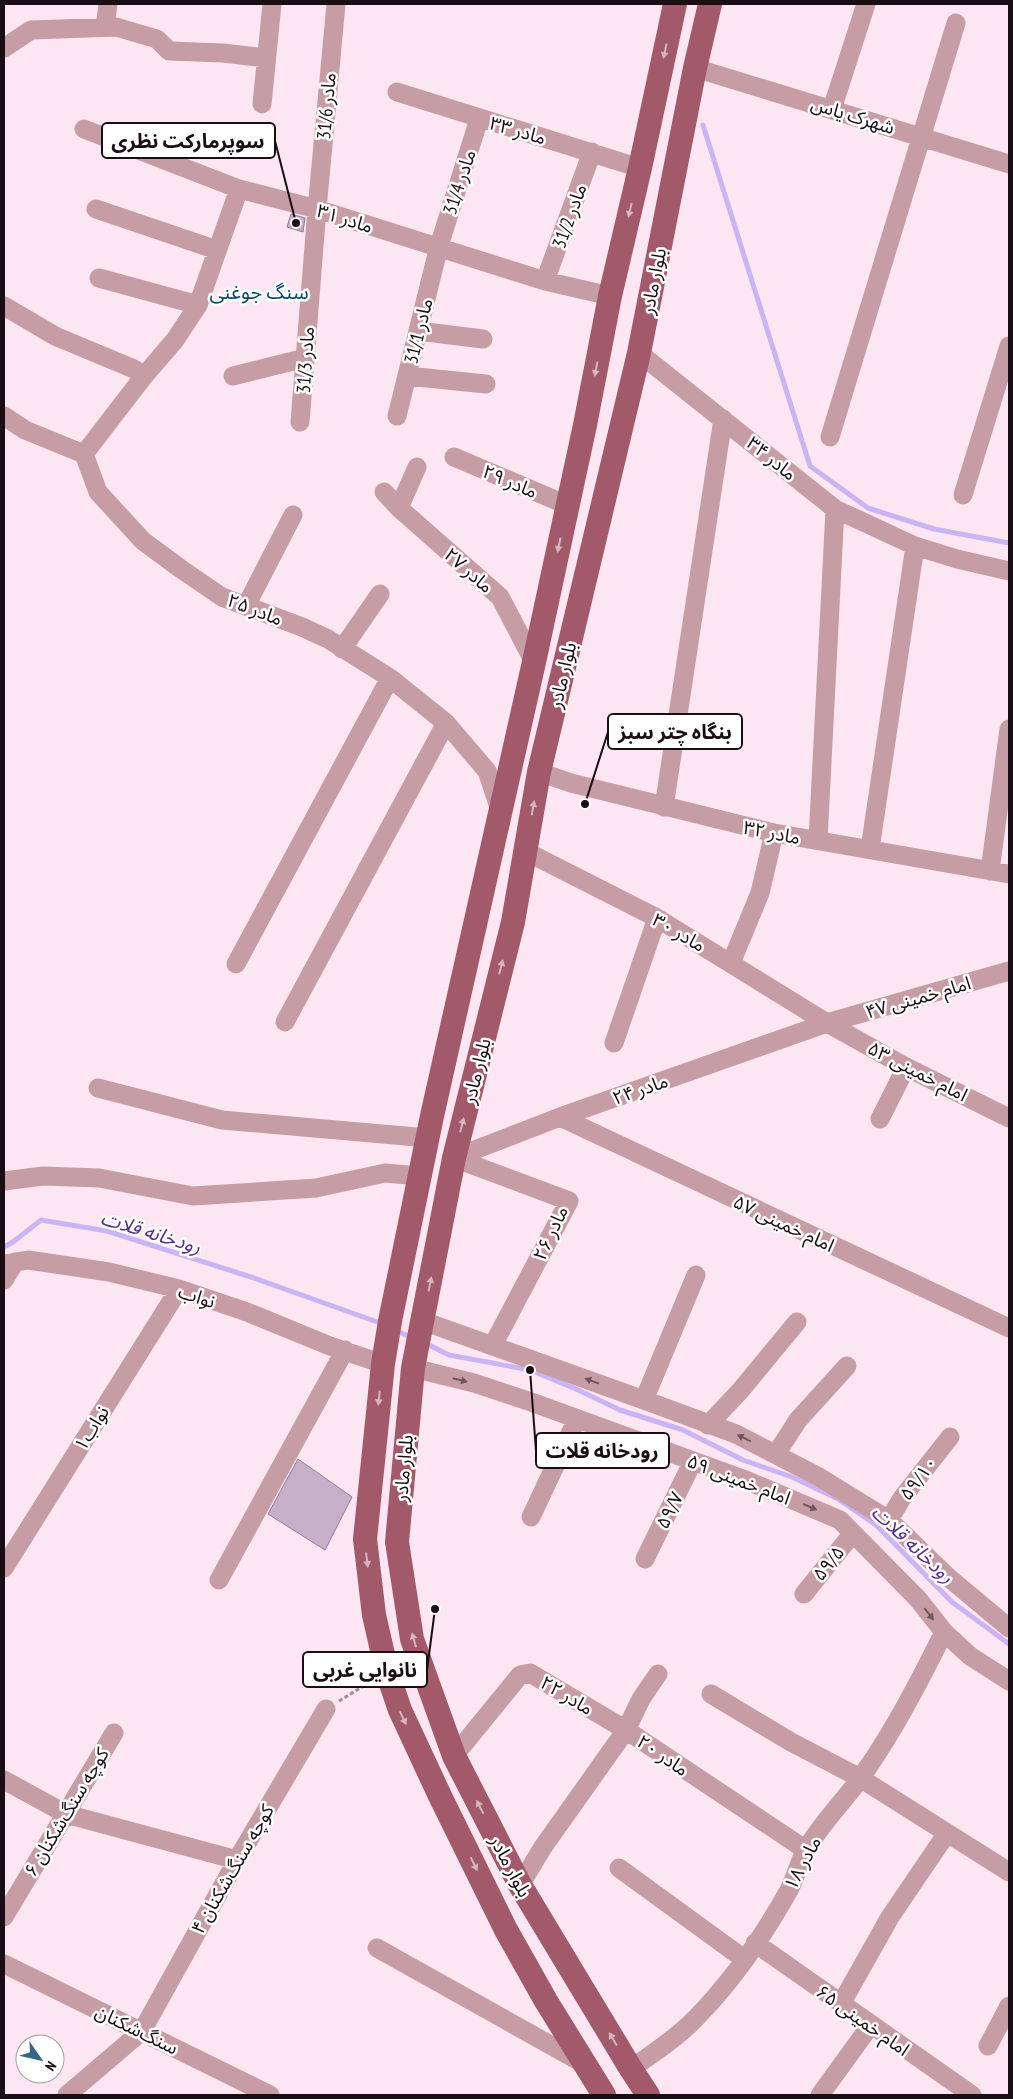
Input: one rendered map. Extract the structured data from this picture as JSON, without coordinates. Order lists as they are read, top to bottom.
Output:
{
  "streets": {
    "main road": ["بلوار مادر"],
    "street": [
      "مادر 31/6",
      "شهرک یاس",
      "مادر ۳۳",
      "مادر 31/4",
      "مادر 31/2",
      "مادر ۳۱",
      "مادر 31/1",
      "مادر 31/3",
      "مادر ۳۴",
      "مادر ۲۹",
      "مادر ۲۷",
      "مادر ۲۵",
      "مادر ۳۲",
      "مادر ۳۰",
      "امام خمینی ۴۷",
      "امام خمینی ۵۳",
      "مادر ۲۴",
      "امام خمینی ۵۷",
      "مادر ۲۶",
      "نواب",
      "نواب۱",
      "۵۹/۱۰",
      "امام خمینی ۵۹",
      "۵۹/۷",
      "۵۹/۵",
      "مادر ۲۲",
      "مادر ۲۰",
      "کوچه سنگ‌شکنان ۶",
      "مادر ۱۸",
      "کوچه سنگ‌شکنان ۴",
      "امام خمینی ۶۵",
      "سنگ‌شکنان"
    ]
  },
  "crossings": [
    ["مادر 31/6", "مادر ۳۱"],
    ["مادر 31/6", "مادر 31/3"],
    ["شهرک یاس", "بلوار مادر"],
    ["مادر ۳۳", "مادر 31/4"],
    ["مادر ۳۳", "مادر 31/2"],
    ["مادر ۳۳", "بلوار مادر"],
    ["مادر 31/4", "مادر ۳۱"],
    ["مادر 31/4", "مادر 31/1"],
    ["مادر 31/2", "مادر ۳۱"],
    ["مادر ۳۱", "بلوار مادر"],
    ["مادر ۳۱", "مادر 31/1"],
    ["مادر ۳۱", "مادر 31/3"],
    ["بلوار مادر", "مادر ۳۴"],
    ["بلوار مادر", "مادر ۲۹"],
    ["بلوار مادر", "مادر ۲۷"],
    ["بلوار مادر", "مادر ۲۵"],
    ["بلوار مادر", "مادر ۳۲"],
    ["بلوار مادر", "مادر ۳۰"],
    ["بلوار مادر", "مادر ۲۴"],
    ["بلوار مادر", "مادر ۲۶"],
    ["بلوار مادر", "نواب"],
    ["بلوار مادر", "امام خمینی ۵۹"],
    ["بلوار مادر", "مادر ۲۲"],
    ["بلوار مادر", "مادر ۲۰"],
    ["بلوار مادر", "مادر ۱۸"],
    ["مادر ۳۰", "امام خمینی ۴۷"],
    ["مادر ۳۰", "امام خمینی ۵۳"],
    ["مادر ۳۰", "مادر ۲۴"],
    ["امام خمینی ۴۷", "امام خمینی ۵۳"],
    ["امام خمینی ۴۷", "مادر ۲۴"],
    ["امام خمینی ۵۳", "مادر ۲۴"],
    ["مادر ۲۴", "امام خمینی ۵۷"],
    ["مادر ۲۴", "مادر ۲۶"],
    ["مادر ۲۶", "امام خمینی ۵۹"],
    ["نواب", "نواب۱"],
    ["۵۹/۱۰", "امام خمینی ۵۹"],
    ["امام خمینی ۵۹", "۵۹/۷"],
    ["امام خمینی ۵۹", "۵۹/۵"],
    ["امام خمینی ۵۹", "مادر ۱۸"],
    ["مادر ۲۲", "مادر ۲۰"],
    ["مادر ۲۰", "مادر ۱۸"],
    ["مادر ۱۸", "امام خمینی ۶۵"],
    ["کوچه سنگ‌شکنان ۴", "سنگ‌شکنان"]
  ],
  "districts": ["سنگ جوغنی"],
  "water": ["رودخانه قلات"],
  "places": [
    "سوپرمارکت نظری",
    "بنگاه چتر سبز",
    "رودخانه قلات",
    "نانوایی غربی"
  ],
  "north": "bottom right"
}
